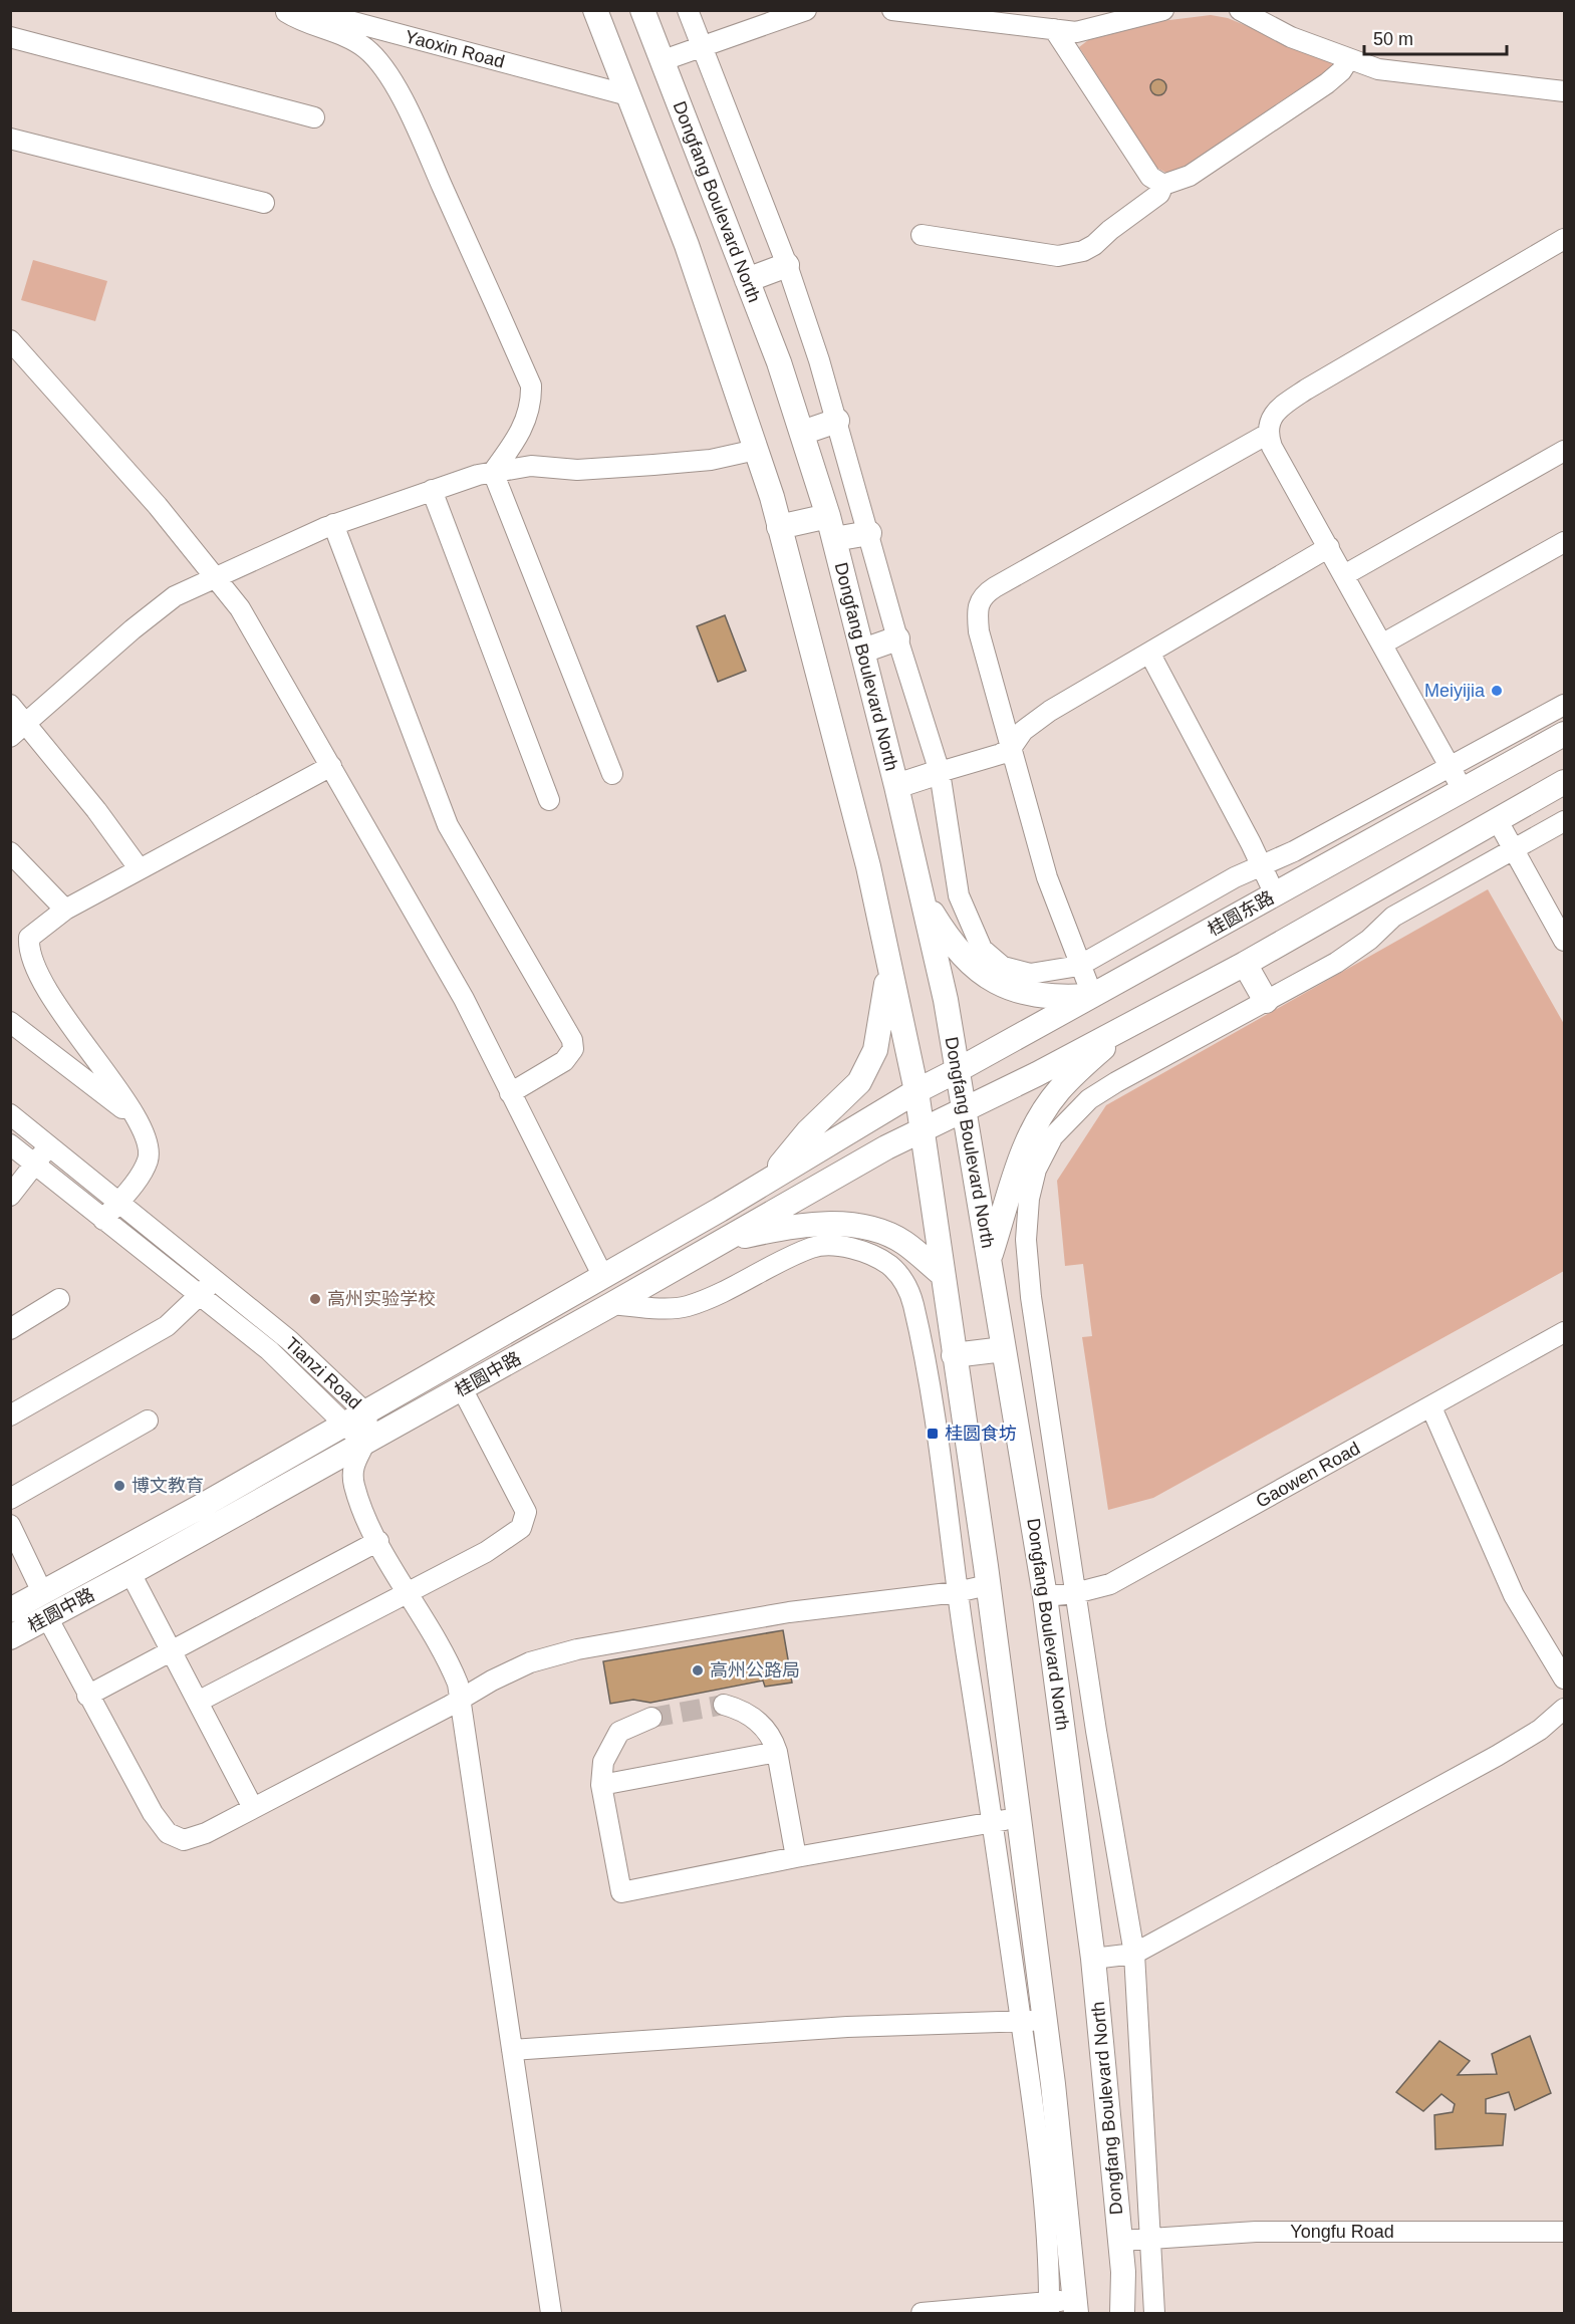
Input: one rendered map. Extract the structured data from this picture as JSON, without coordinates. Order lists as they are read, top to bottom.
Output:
{
  "streets": {
    "main road": ["Dongfang Boulevard North", "桂圆东路", "桂圆中路"],
    "street": [
      "Yaoxin Road",
      "Tianzi Road",
      "Gaowen Road",
      "Yongfu Road"
    ]
  },
  "crossings": [
    ["Dongfang Boulevard North", "桂圆东路"],
    ["Dongfang Boulevard North", "桂圆中路"],
    ["Dongfang Boulevard North", "Gaowen Road"],
    ["Dongfang Boulevard North", "Yongfu Road"],
    ["桂圆东路", "桂圆中路"],
    ["Tianzi Road", "桂圆中路"]
  ],
  "places": {
    "other": [
      "Meiyijia",
      "高州实验学校",
      "博文教育",
      "高州公路局"
    ],
    "transit": ["桂圆食坊"]
  },
  "scale_bar": "50 m"
}
